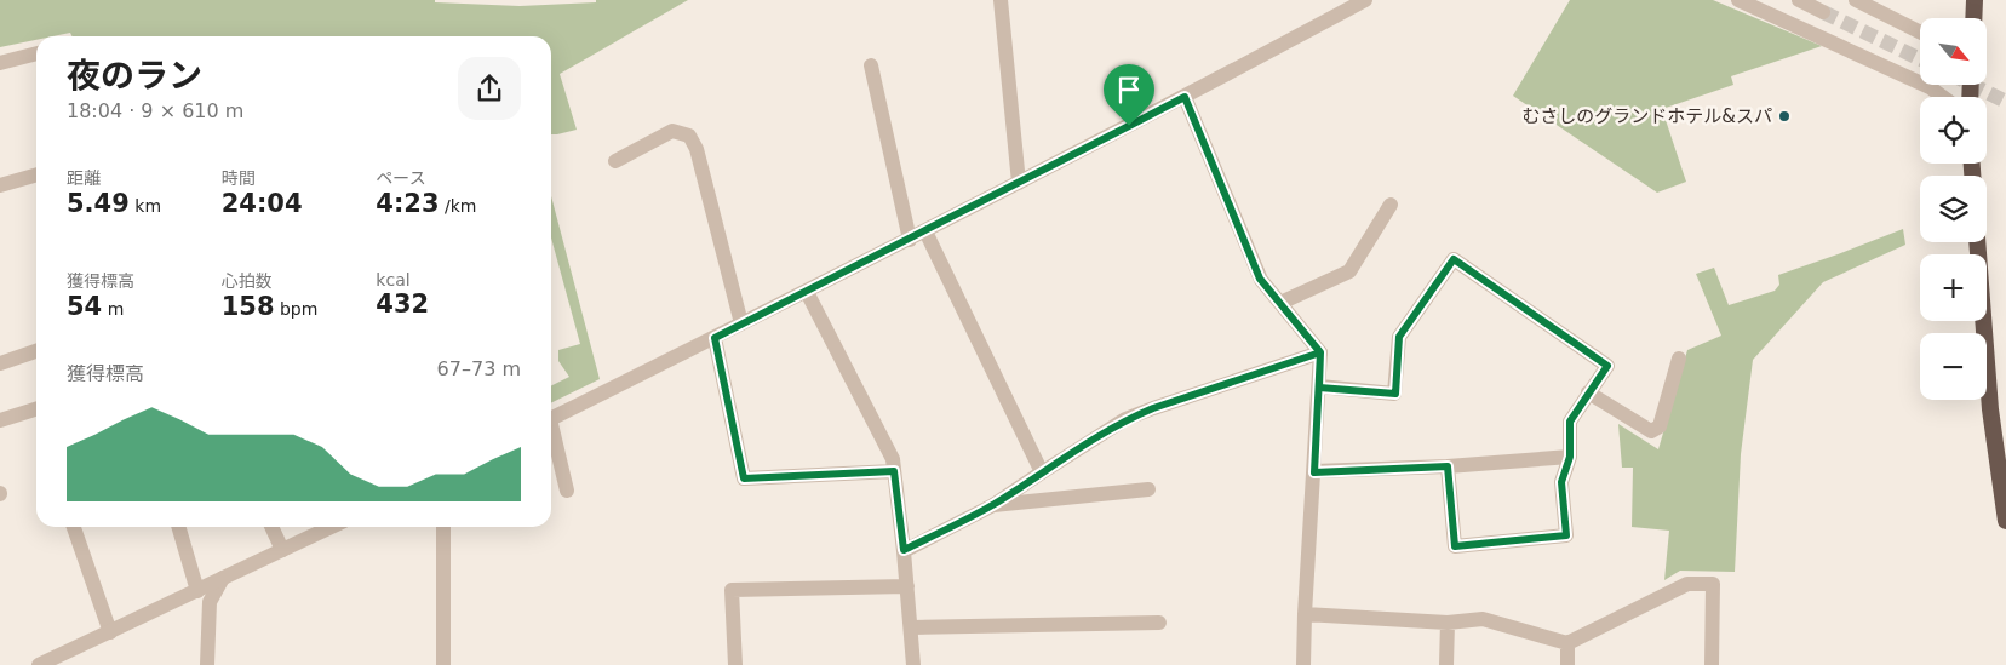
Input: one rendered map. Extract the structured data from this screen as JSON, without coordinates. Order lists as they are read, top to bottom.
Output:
{
  "places": ["むさしのグランドホテル&スパ"],
  "north": "bottom right",
  "page": {
    "map_buttons": ["+", "−"],
    "heading": ["夜のラン", "18:04 · 9 × 610 m"],
    "stats": [
      ["距離", "5.49 km"],
      ["時間", "24:04"],
      ["ペース", "4:23 /km"],
      ["獲得標高", "54 m"],
      ["心拍数", "158 bpm"],
      ["kcal", "432"]
    ],
    "chart": ["獲得標高", "67–73 m"]
  }
}
